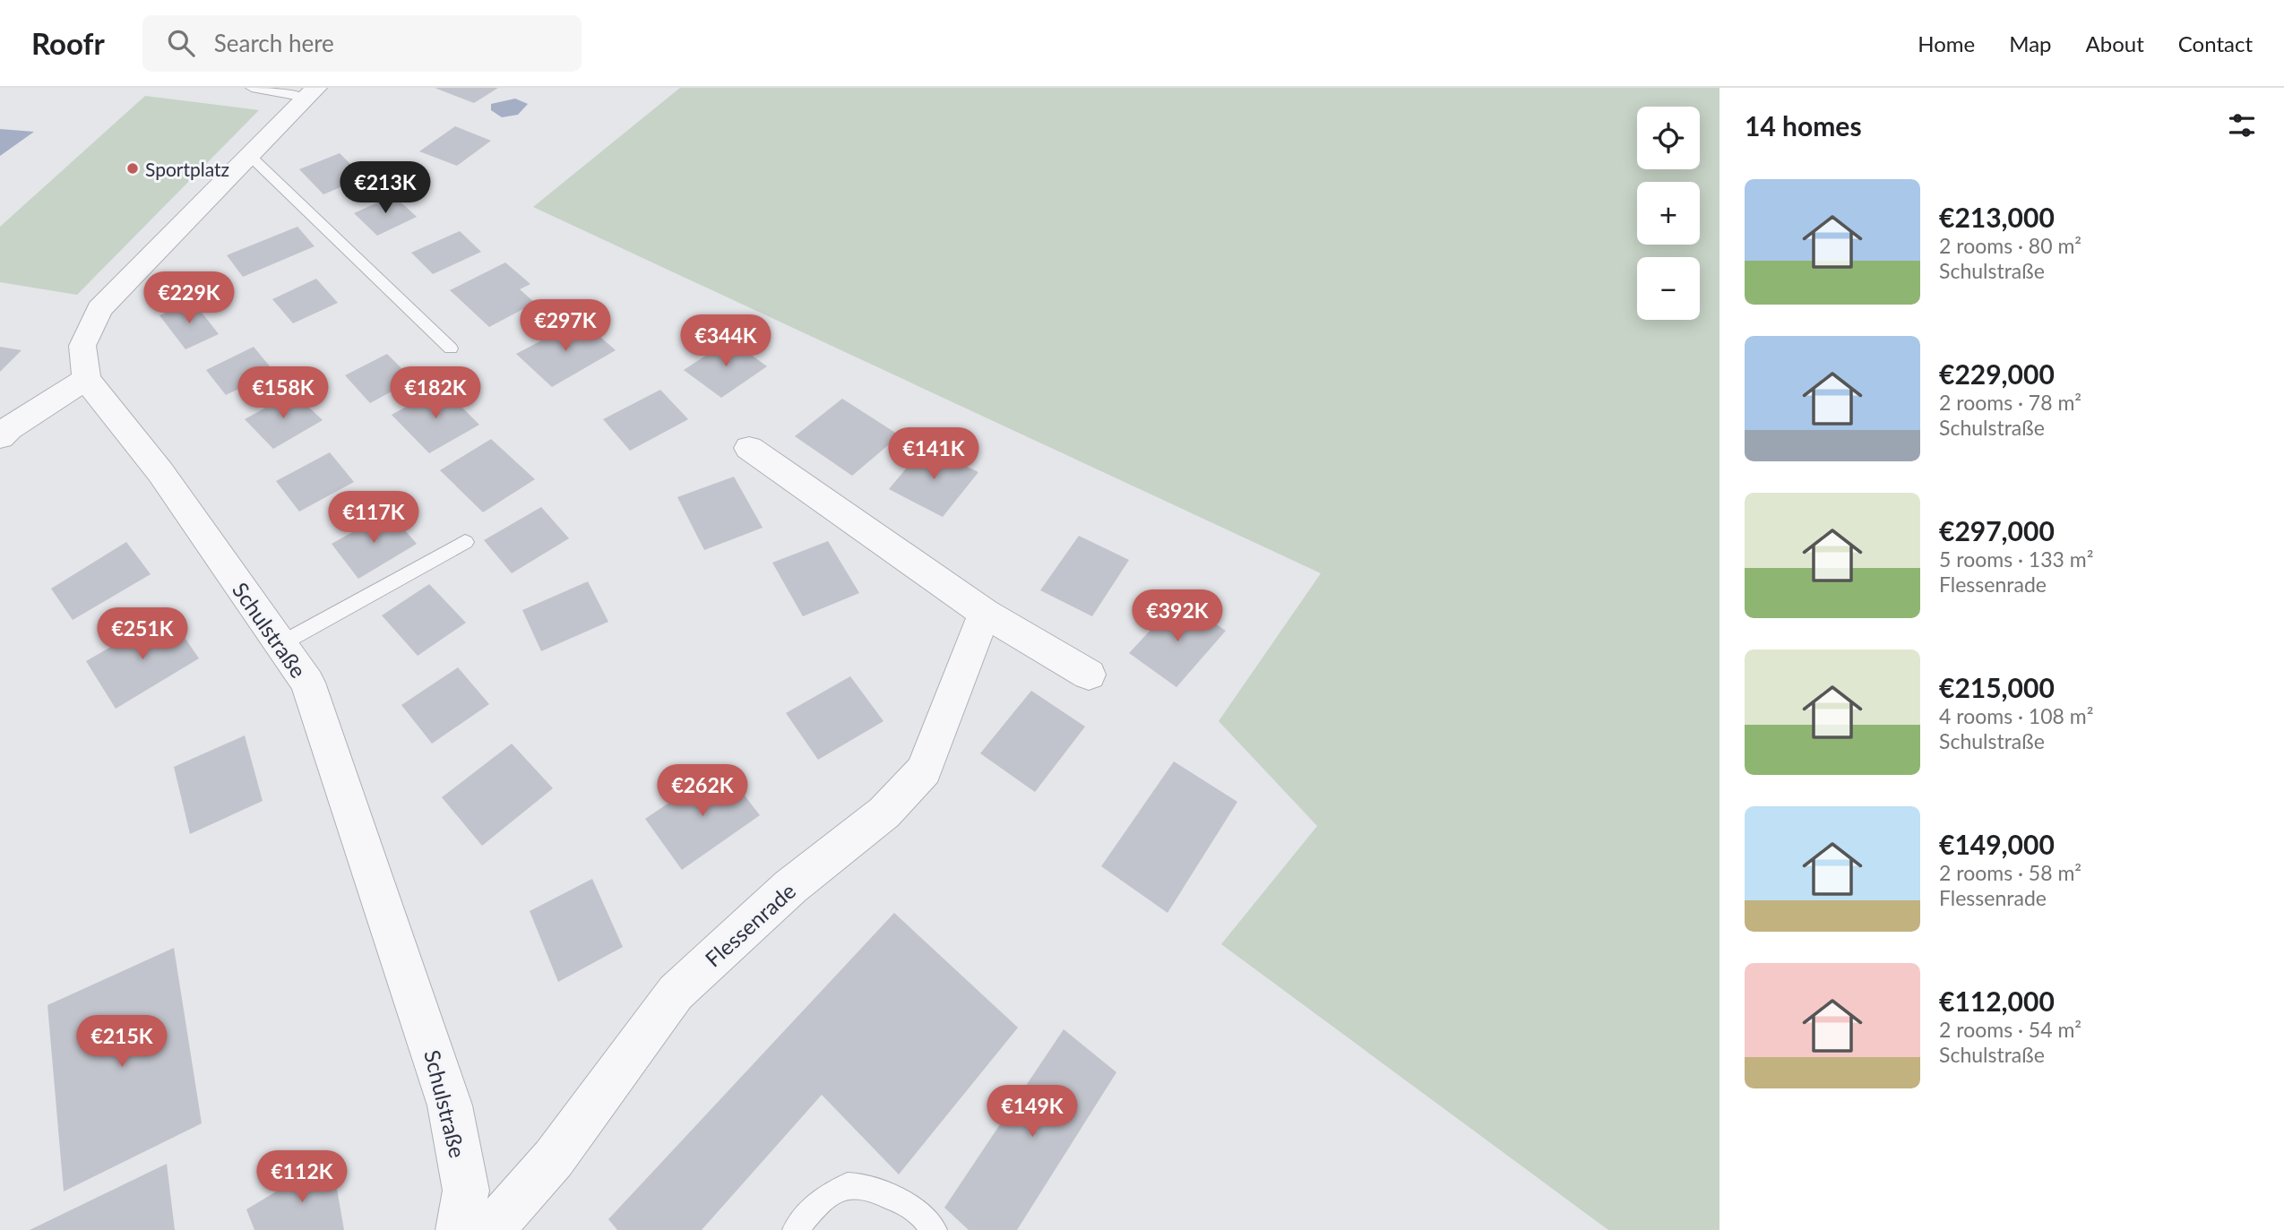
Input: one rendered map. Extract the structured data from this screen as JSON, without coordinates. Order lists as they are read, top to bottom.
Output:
{
  "streets": {
    "street": ["Schulstraße", "Flessenrade"]
  },
  "places": ["Sportplatz"],
  "page": {
    "header": "Roofr",
    "search": "Search here",
    "nav": [
      "Home",
      "Map",
      "About",
      "Contact"
    ],
    "heading": "14 homes",
    "map_buttons": ["+", "−"],
    "price": [
      "€213K",
      "€229K",
      "€297K",
      "€344K",
      "€158K",
      "€182K",
      "€141K",
      "€117K",
      "€392K",
      "€251K",
      "€262K",
      "€215K",
      "€149K",
      "€112K"
    ],
    "list": [
      {
        "name": "€213,000",
        "note": "2 rooms · 80 m² · Schulstraße"
      },
      {
        "name": "€229,000",
        "note": "2 rooms · 78 m² · Schulstraße"
      },
      {
        "name": "€297,000",
        "note": "5 rooms · 133 m² · Flessenrade"
      },
      {
        "name": "€215,000",
        "note": "4 rooms · 108 m² · Schulstraße"
      },
      {
        "name": "€149,000",
        "note": "2 rooms · 58 m² · Flessenrade"
      },
      {
        "name": "€112,000",
        "note": "2 rooms · 54 m² · Schulstraße"
      }
    ]
  }
}
